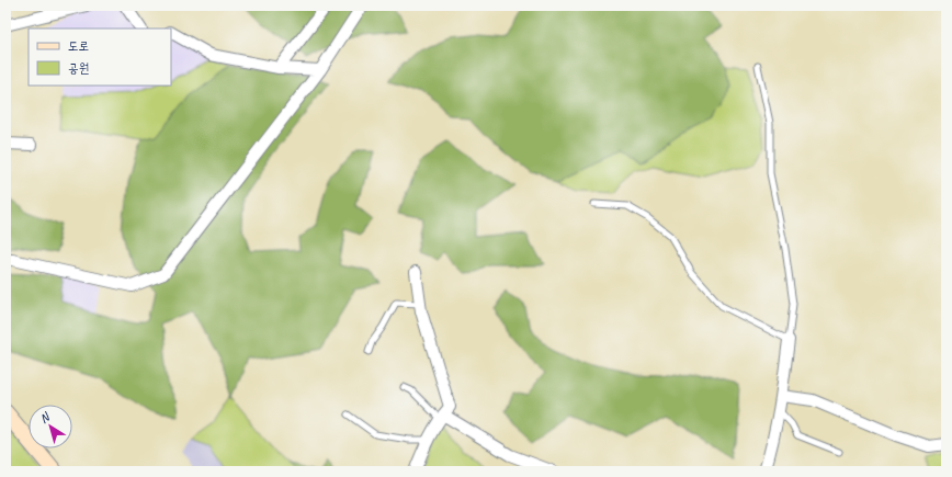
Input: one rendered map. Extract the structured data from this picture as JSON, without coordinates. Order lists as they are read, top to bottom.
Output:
{
  "legend": ["도로", "공원"],
  "north": "top left"
}
